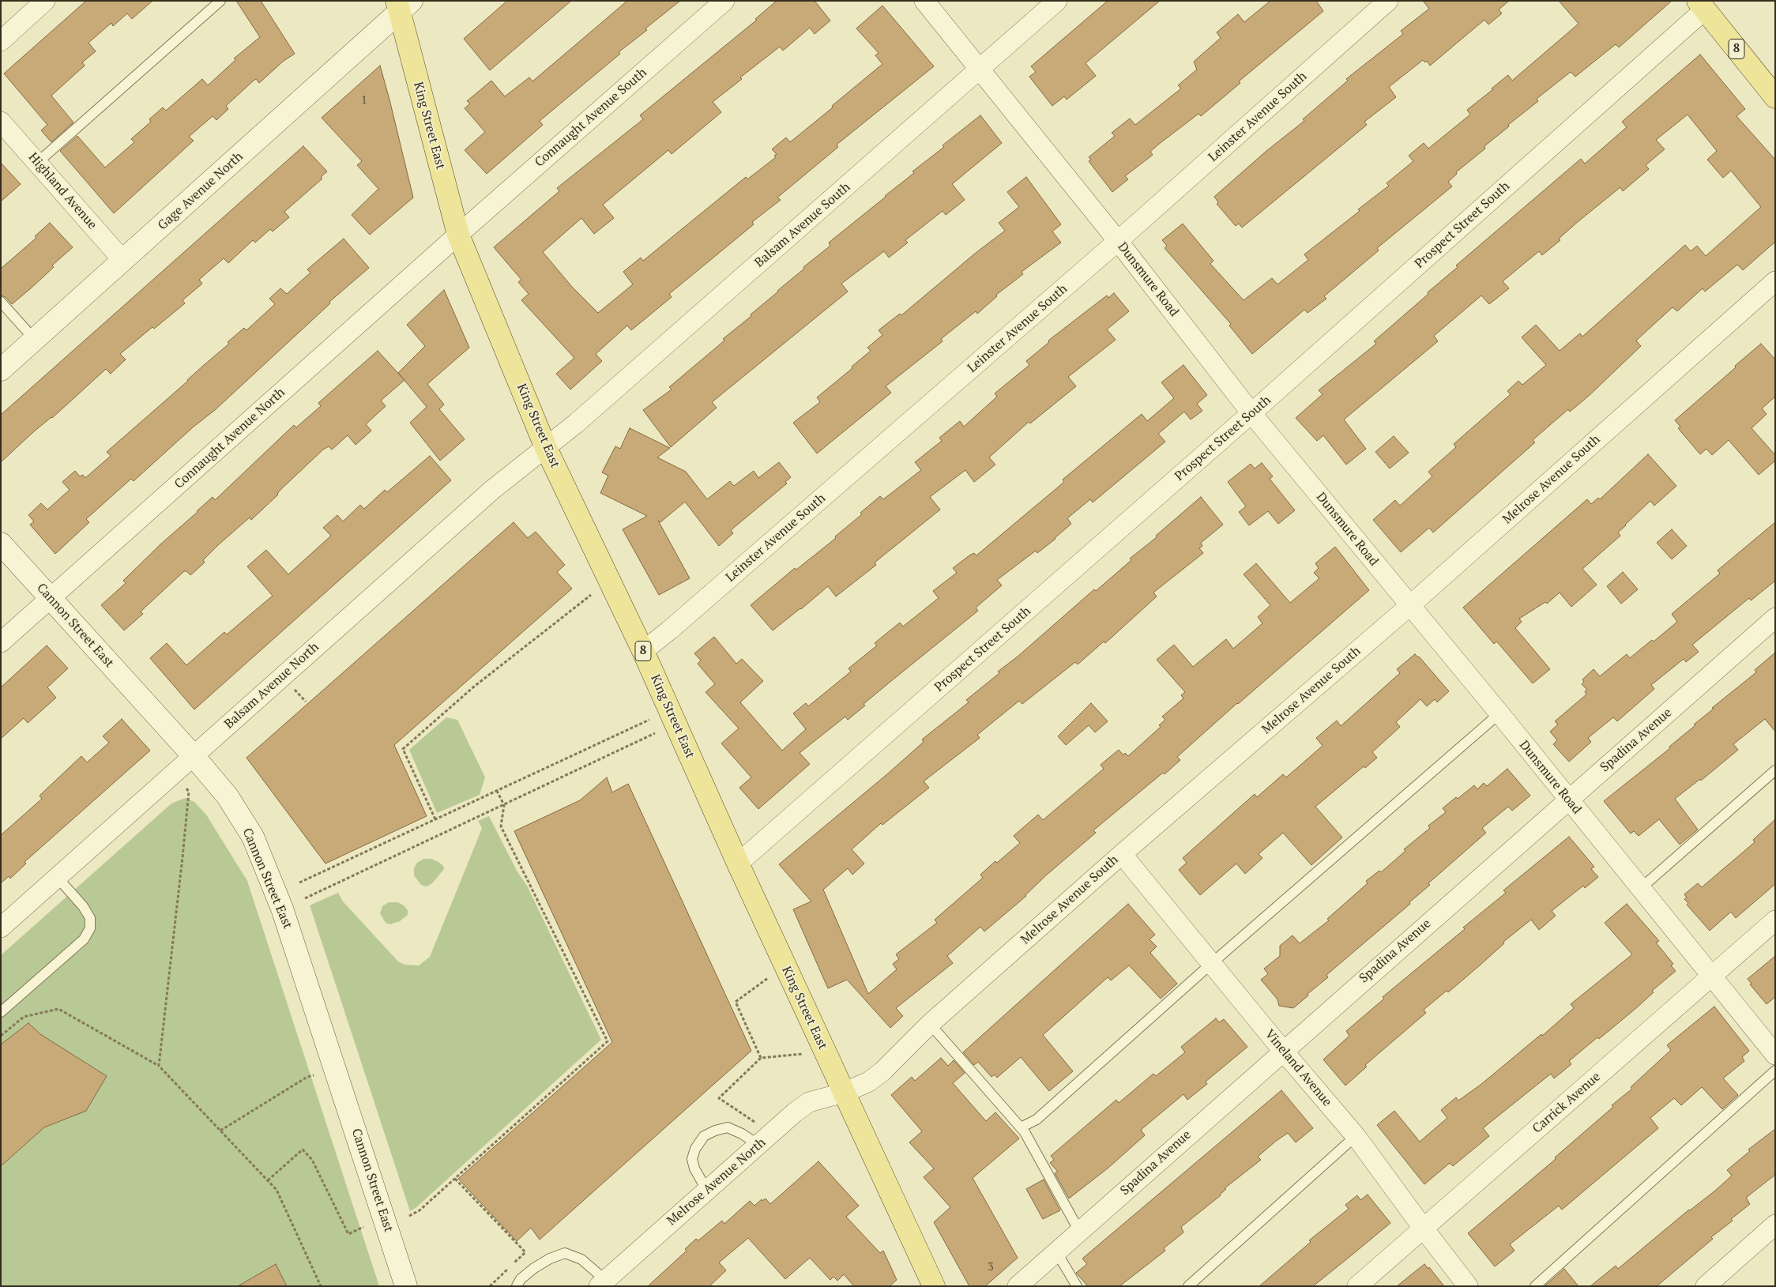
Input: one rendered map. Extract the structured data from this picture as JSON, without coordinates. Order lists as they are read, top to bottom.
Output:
{
  "streets": {
    "main road": [
      "8",
      "King Street East",
      "Gage Avenue North",
      "Cannon Street East"
    ],
    "street": [
      "Leinster Avenue South",
      "Connaught Avenue South",
      "Highland Avenue",
      "Balsam Avenue South",
      "Prospect Street South",
      "Dunsmure Road",
      "Connaught Avenue North",
      "Melrose Avenue South",
      "Balsam Avenue North",
      "Spadina Avenue",
      "Vineland Avenue",
      "Carrick Avenue",
      "Melrose Avenue North"
    ]
  },
  "crossings": [
    ["8", "Prospect Street South"],
    ["Leinster Avenue South", "King Street East"],
    ["Leinster Avenue South", "Dunsmure Road"],
    ["Connaught Avenue South", "King Street East"],
    ["Connaught Avenue South", "Connaught Avenue North"],
    ["King Street East", "Gage Avenue North"],
    ["King Street East", "Balsam Avenue South"],
    ["King Street East", "Prospect Street South"],
    ["King Street East", "Connaught Avenue North"],
    ["King Street East", "Melrose Avenue South"],
    ["King Street East", "Balsam Avenue North"],
    ["King Street East", "Melrose Avenue North"],
    ["Highland Avenue", "Gage Avenue North"],
    ["Balsam Avenue South", "Dunsmure Road"],
    ["Balsam Avenue South", "Balsam Avenue North"],
    ["Prospect Street South", "Dunsmure Road"],
    ["Dunsmure Road", "Melrose Avenue South"],
    ["Dunsmure Road", "Spadina Avenue"],
    ["Dunsmure Road", "Carrick Avenue"],
    ["Connaught Avenue North", "Cannon Street East"],
    ["Melrose Avenue South", "Vineland Avenue"],
    ["Melrose Avenue South", "Melrose Avenue North"],
    ["Cannon Street East", "Balsam Avenue North"],
    ["Spadina Avenue", "Vineland Avenue"],
    ["Vineland Avenue", "Carrick Avenue"]
  ],
  "house_numbers": ["1", "3"]
}
